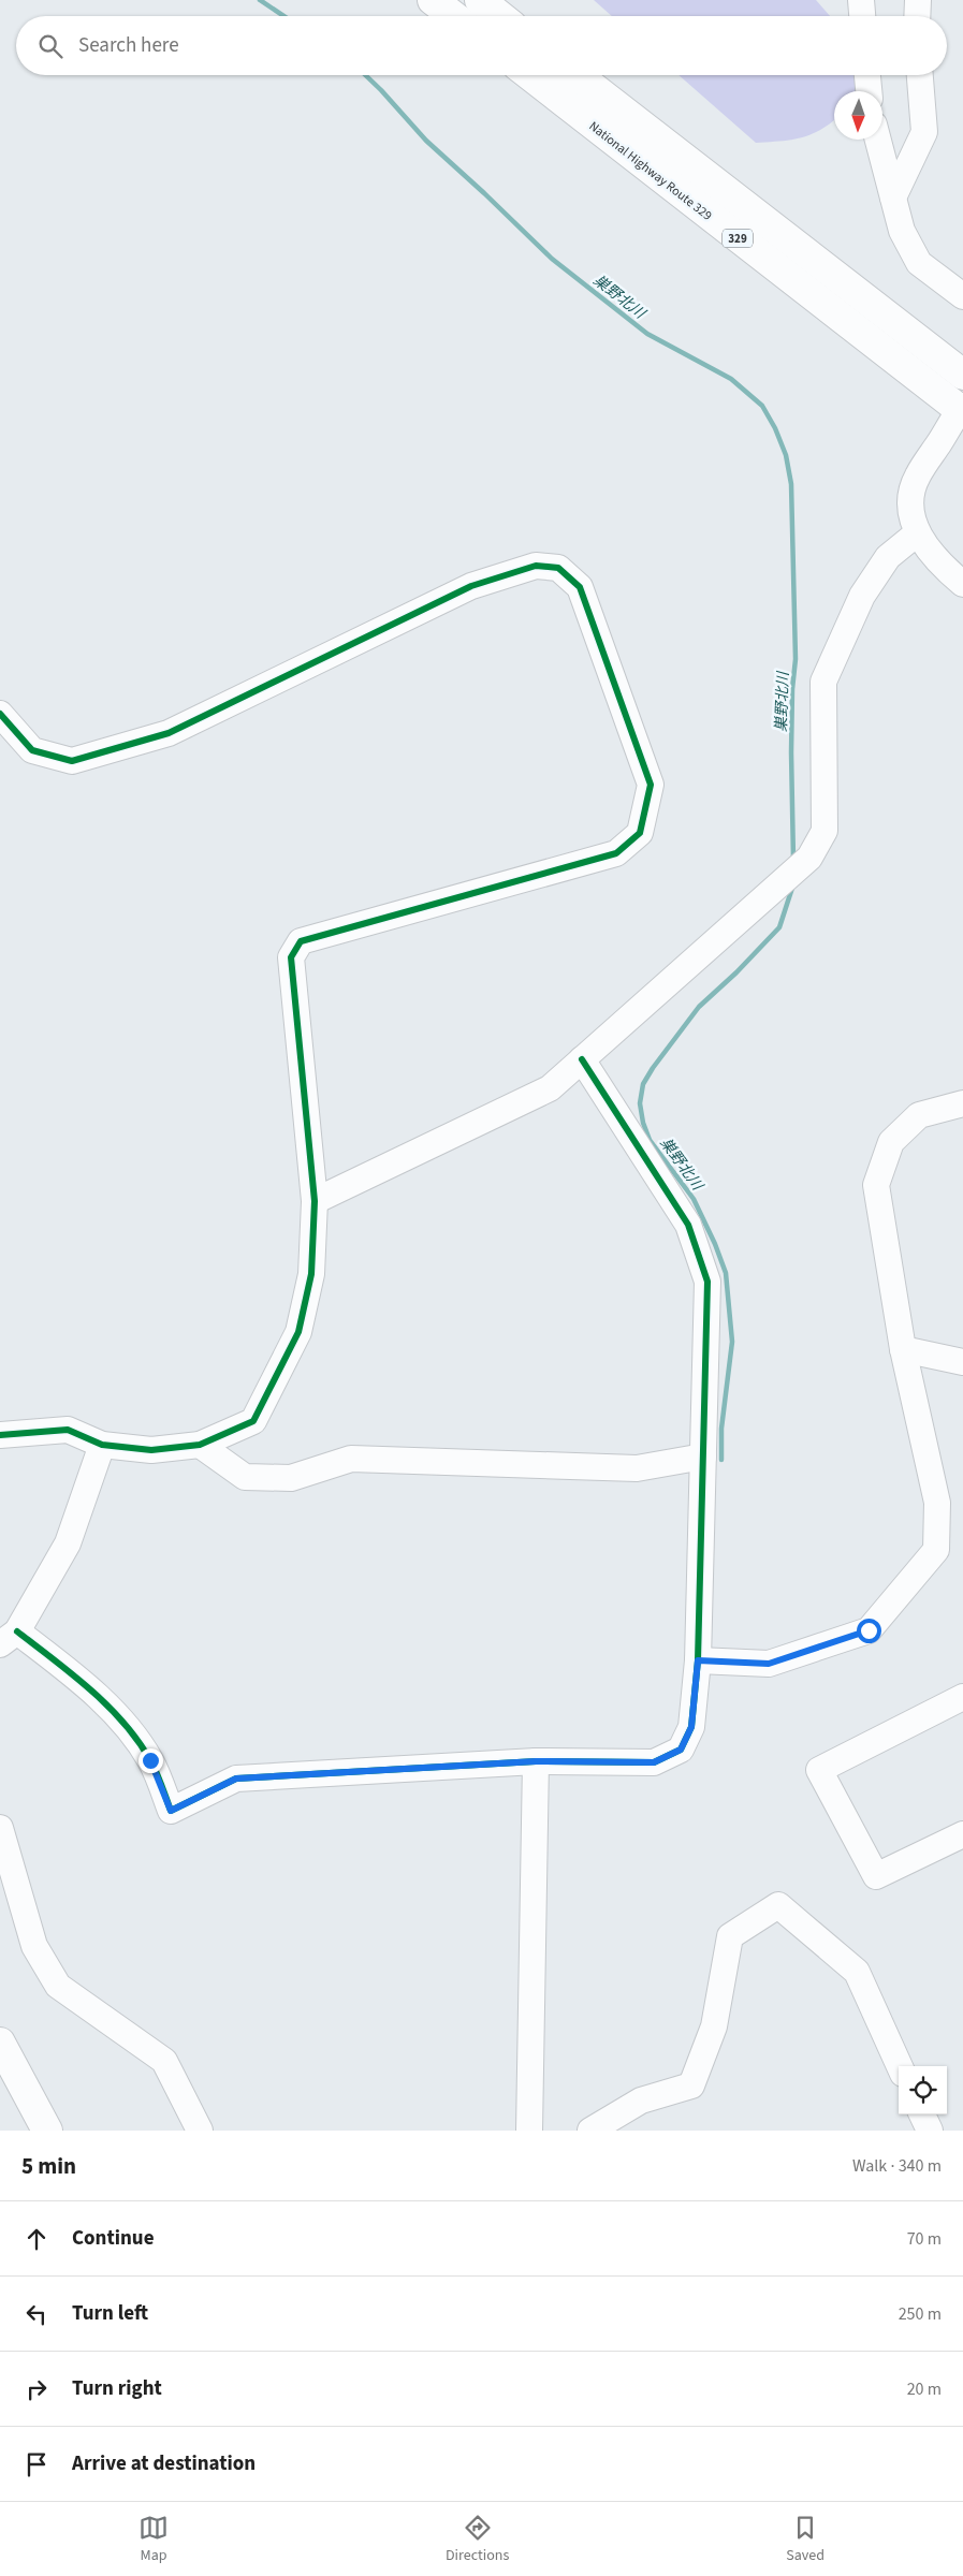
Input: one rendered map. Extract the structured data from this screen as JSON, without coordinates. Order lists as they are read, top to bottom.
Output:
{
  "streets": {
    "main road": ["National Highway Route 329", "329"]
  },
  "water": ["巣野北川"],
  "north": "bottom",
  "page": {
    "search": "Search here",
    "heading": ["5 min", "Walk · 340 m"],
    "list": [
      ["Continue", "70 m"],
      ["Turn left", "250 m"],
      ["Turn right", "20 m"],
      "Arrive at destination"
    ],
    "nav": ["Map", "Directions", "Saved"]
  }
}
